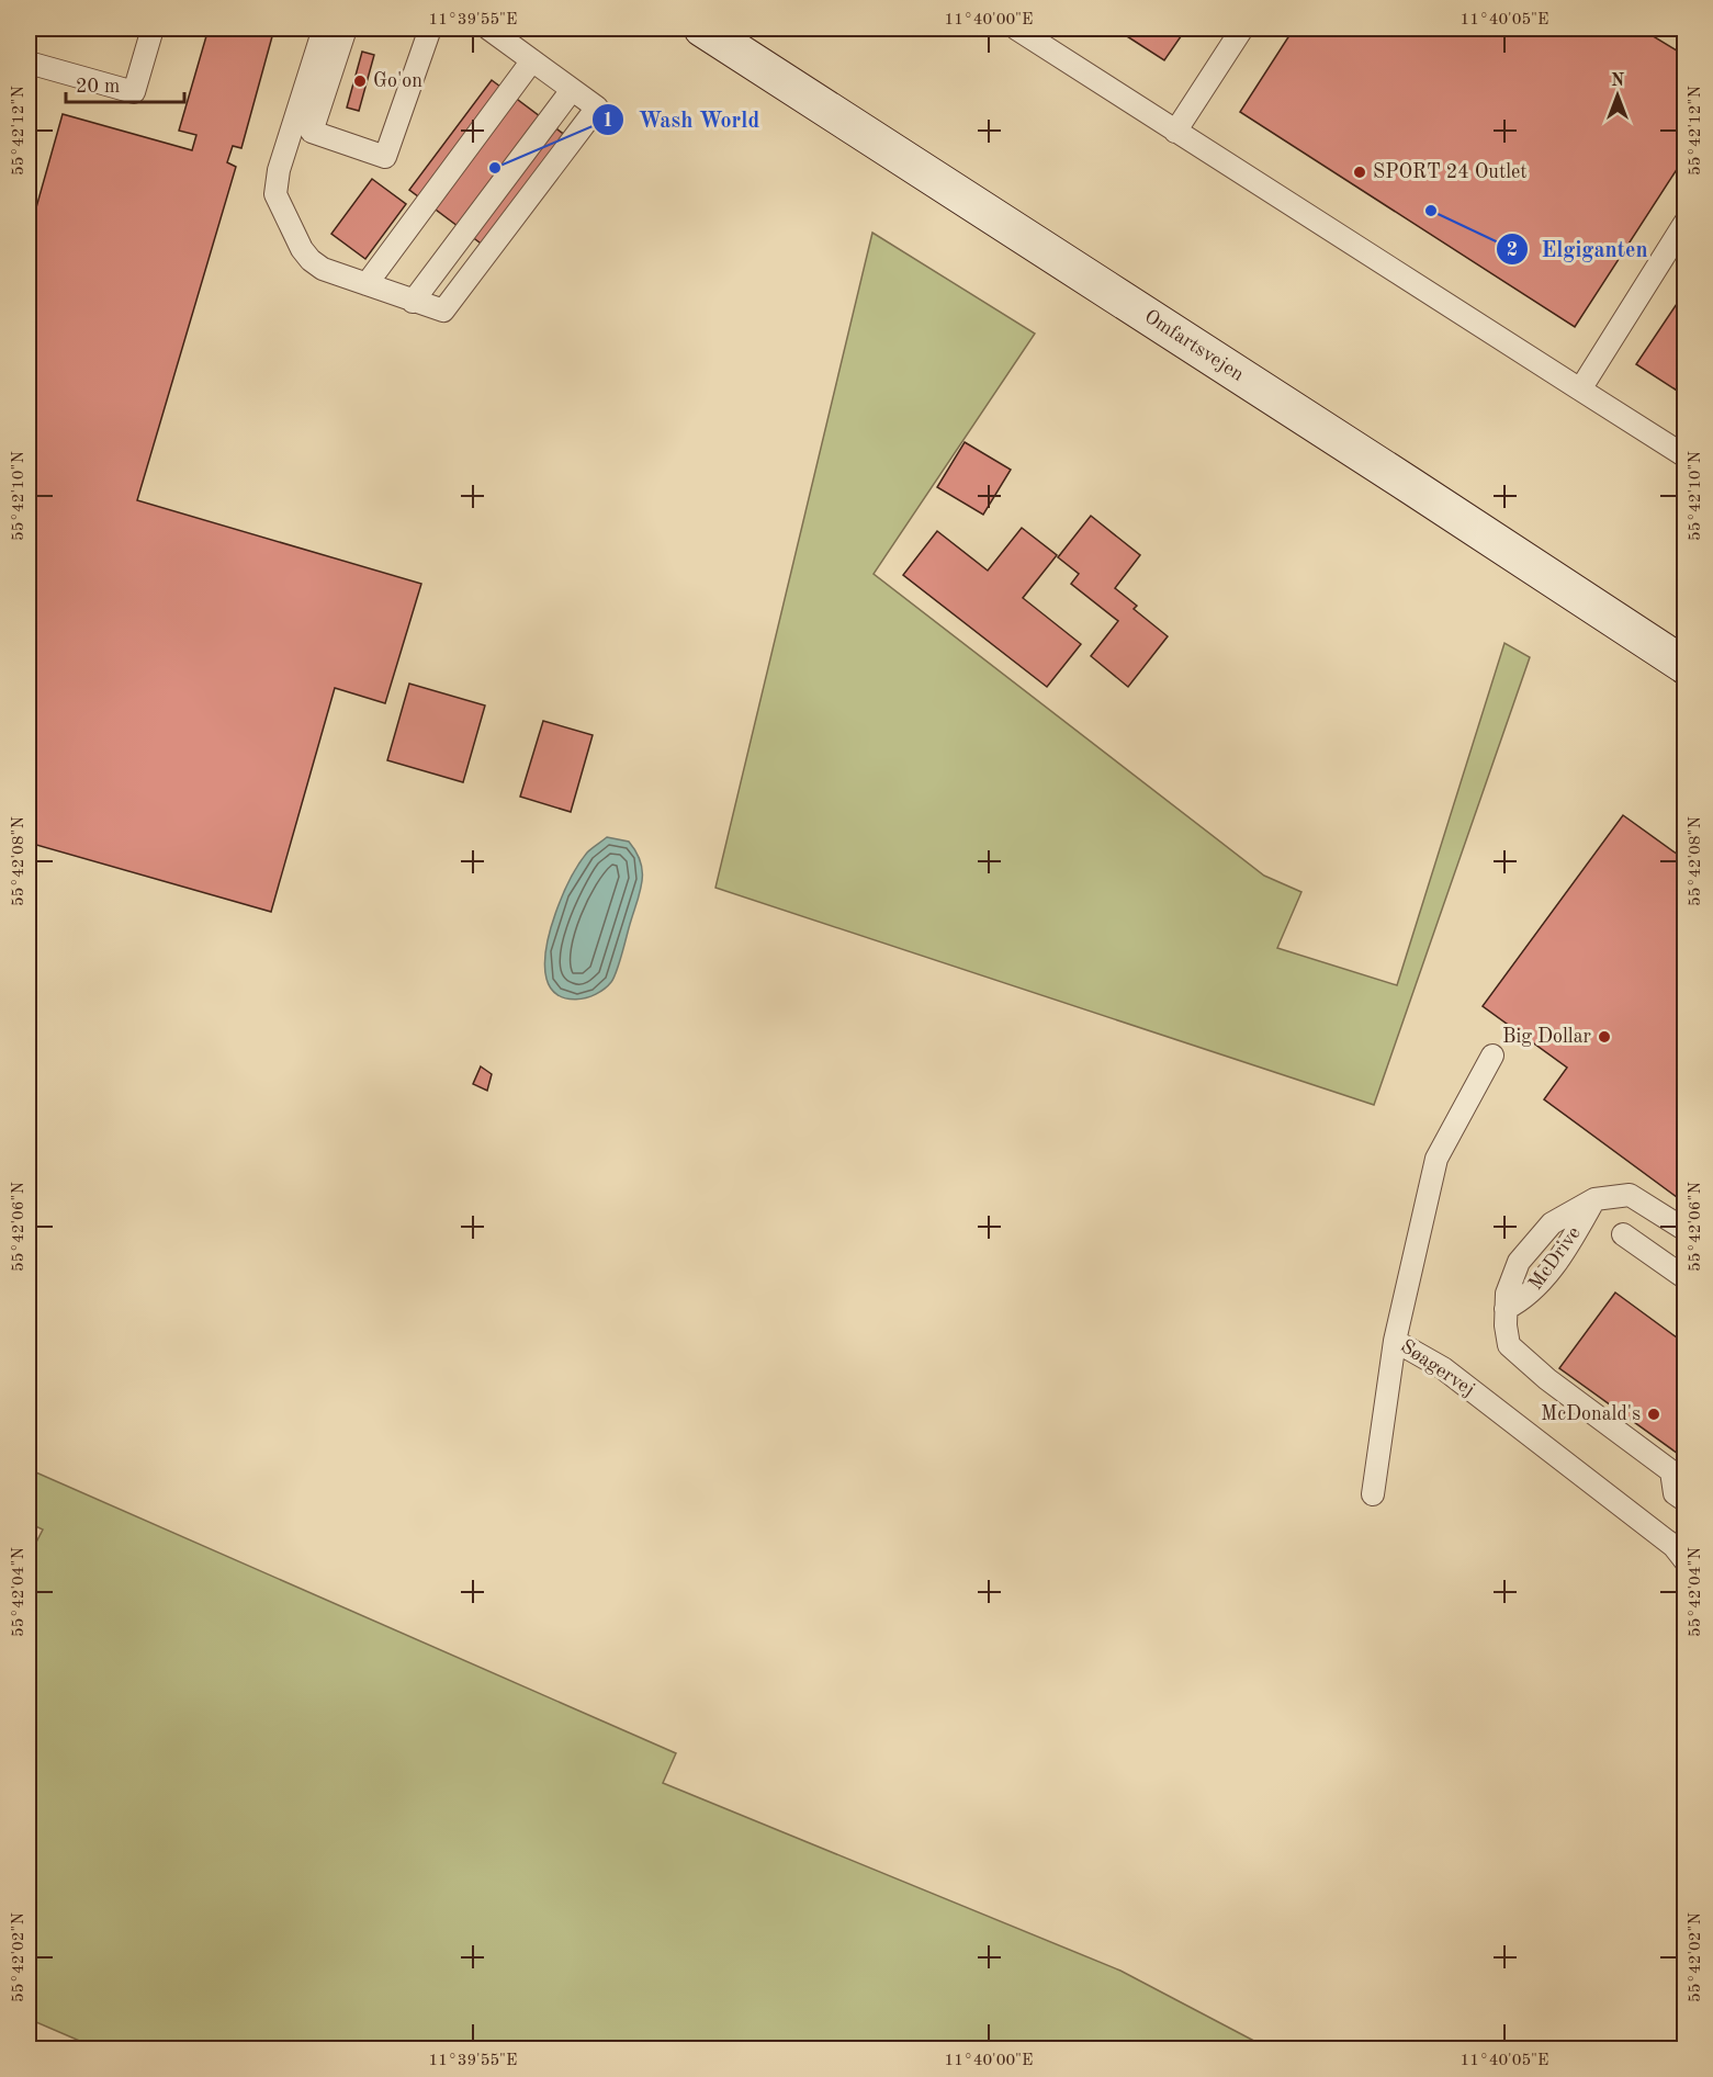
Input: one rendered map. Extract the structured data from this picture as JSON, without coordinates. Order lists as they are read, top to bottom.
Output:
{
  "streets": {
    "main road": ["Omfartsvejen"],
    "lane": ["McDrive", "Søagervej"]
  },
  "places": [
    "Go'on",
    "Wash World",
    "SPORT 24 Outlet",
    "Elgiganten",
    "Big Dollar",
    "McDonald's"
  ],
  "scale_bar": "20 m",
  "north": "top",
  "coordinates": [
    "11°39'55\"E",
    "11°40'00\"E",
    "11°40'05\"E",
    "55°42'12\"N",
    "55°42'10\"N",
    "55°42'08\"N",
    "55°42'06\"N",
    "55°42'04\"N",
    "55°42'02\"N"
  ]
}
